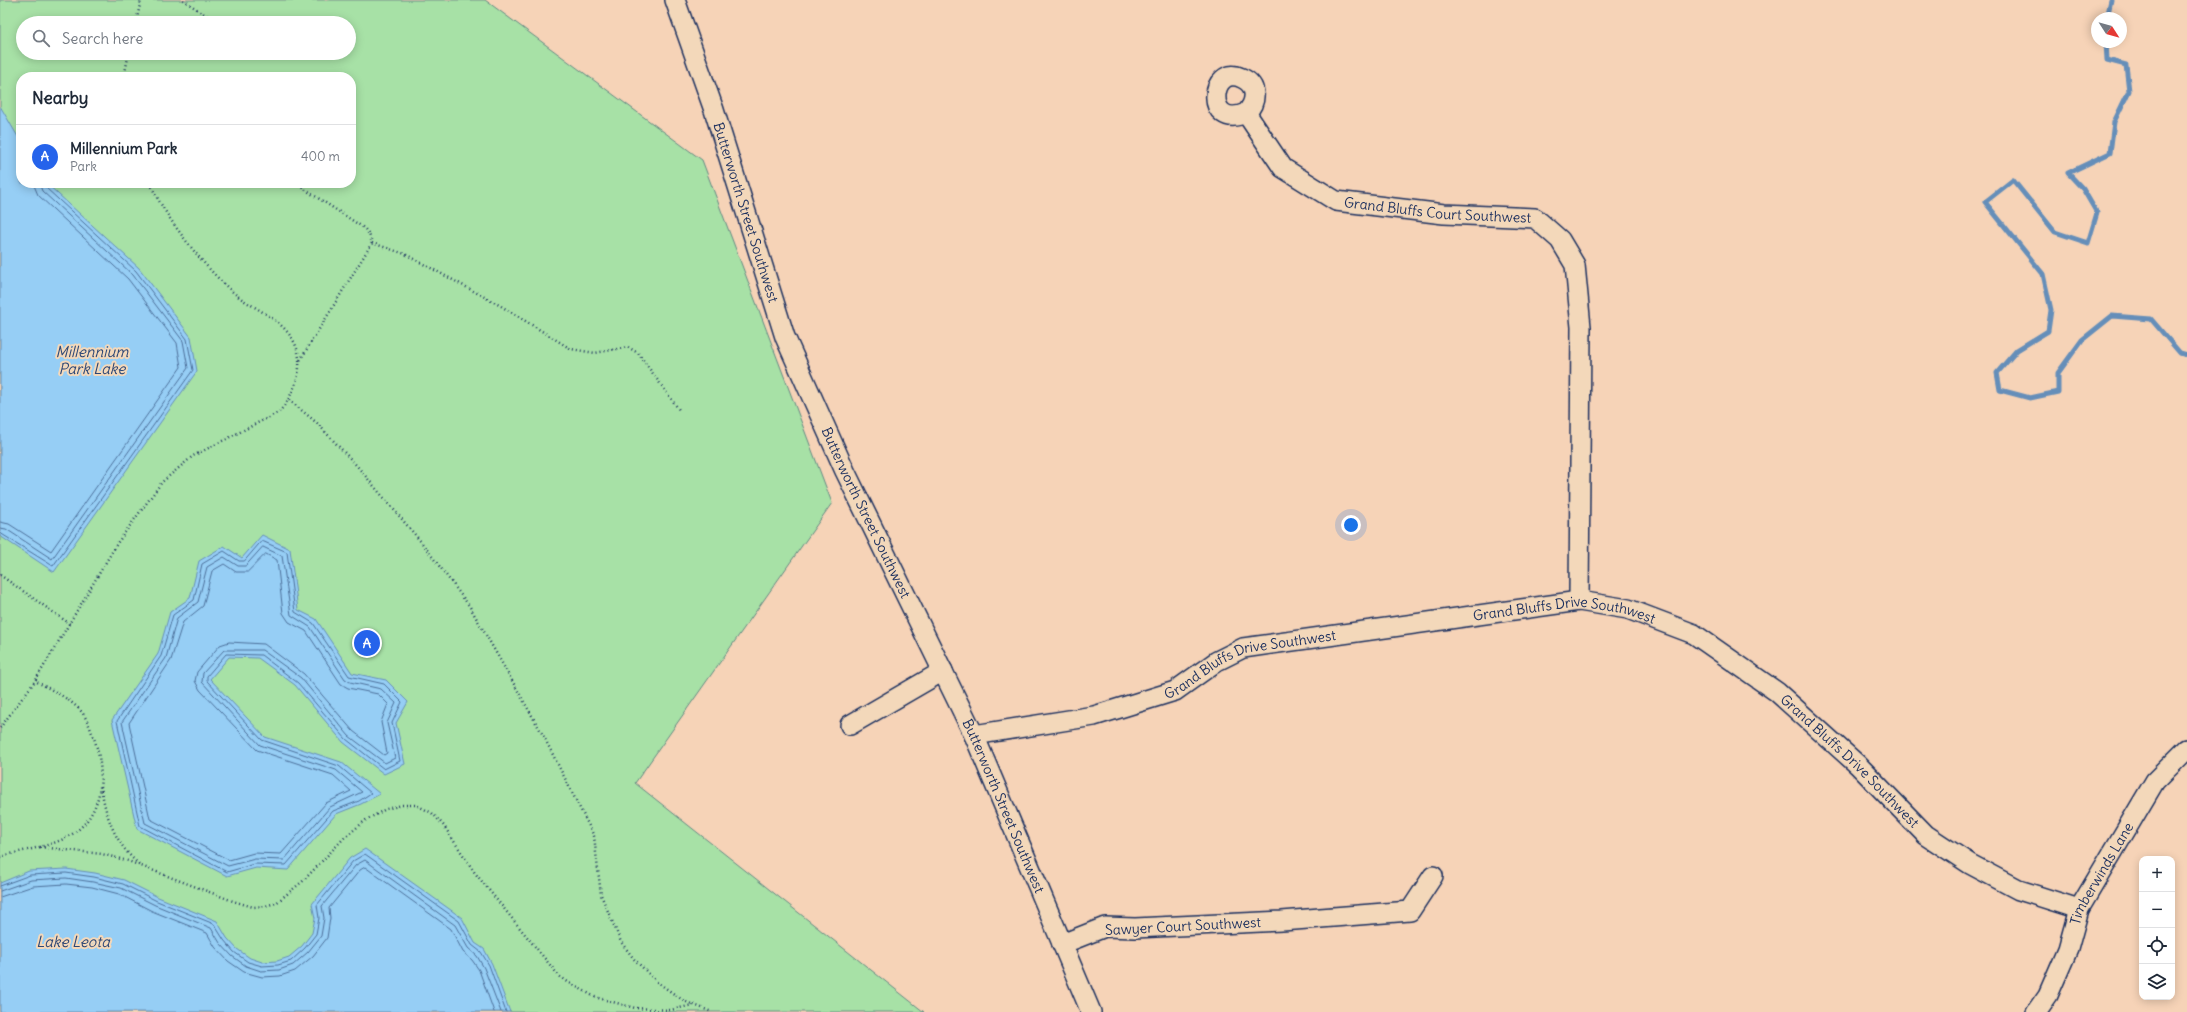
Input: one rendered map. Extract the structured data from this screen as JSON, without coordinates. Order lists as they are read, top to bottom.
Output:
{
  "streets": {
    "street": [
      "Grand Bluffs Court Southwest",
      "Butterworth Street Southwest",
      "Grand Bluffs Drive Southwest",
      "Timberwinds Lane",
      "Sawyer Court Southwest"
    ]
  },
  "crossings": [
    ["Grand Bluffs Court Southwest", "Grand Bluffs Drive Southwest"],
    ["Butterworth Street Southwest", "Grand Bluffs Drive Southwest"],
    ["Butterworth Street Southwest", "Sawyer Court Southwest"],
    ["Grand Bluffs Drive Southwest", "Timberwinds Lane"]
  ],
  "water": ["Millennium Park Lake", "Lake Leota"],
  "north": "bottom right",
  "page": {
    "search": "Search here",
    "heading": "Nearby",
    "list": [
      {
        "mark": "A",
        "name": "Millennium Park",
        "note": "Park",
        "value": "400 m"
      }
    ],
    "pins": "A",
    "map_buttons": ["+", "−"]
  }
}
